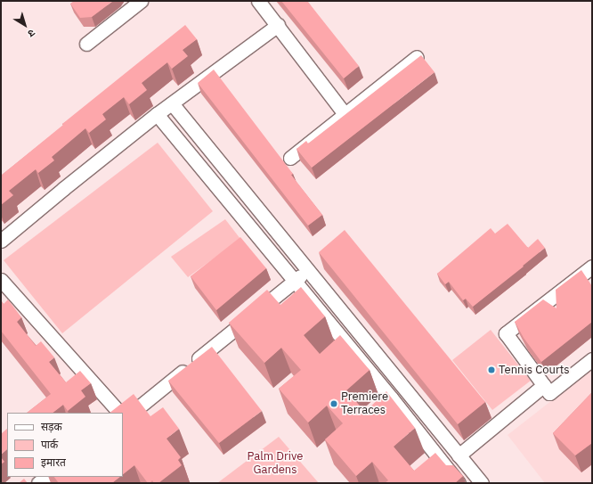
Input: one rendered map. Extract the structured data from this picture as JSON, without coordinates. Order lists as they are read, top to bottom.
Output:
{
  "parks": ["Palm Drive Gardens"],
  "places": ["Tennis Courts", "Premiere Terraces"],
  "legend": ["सड़क", "पार्क", "इमारत"],
  "north": "bottom right"
}
